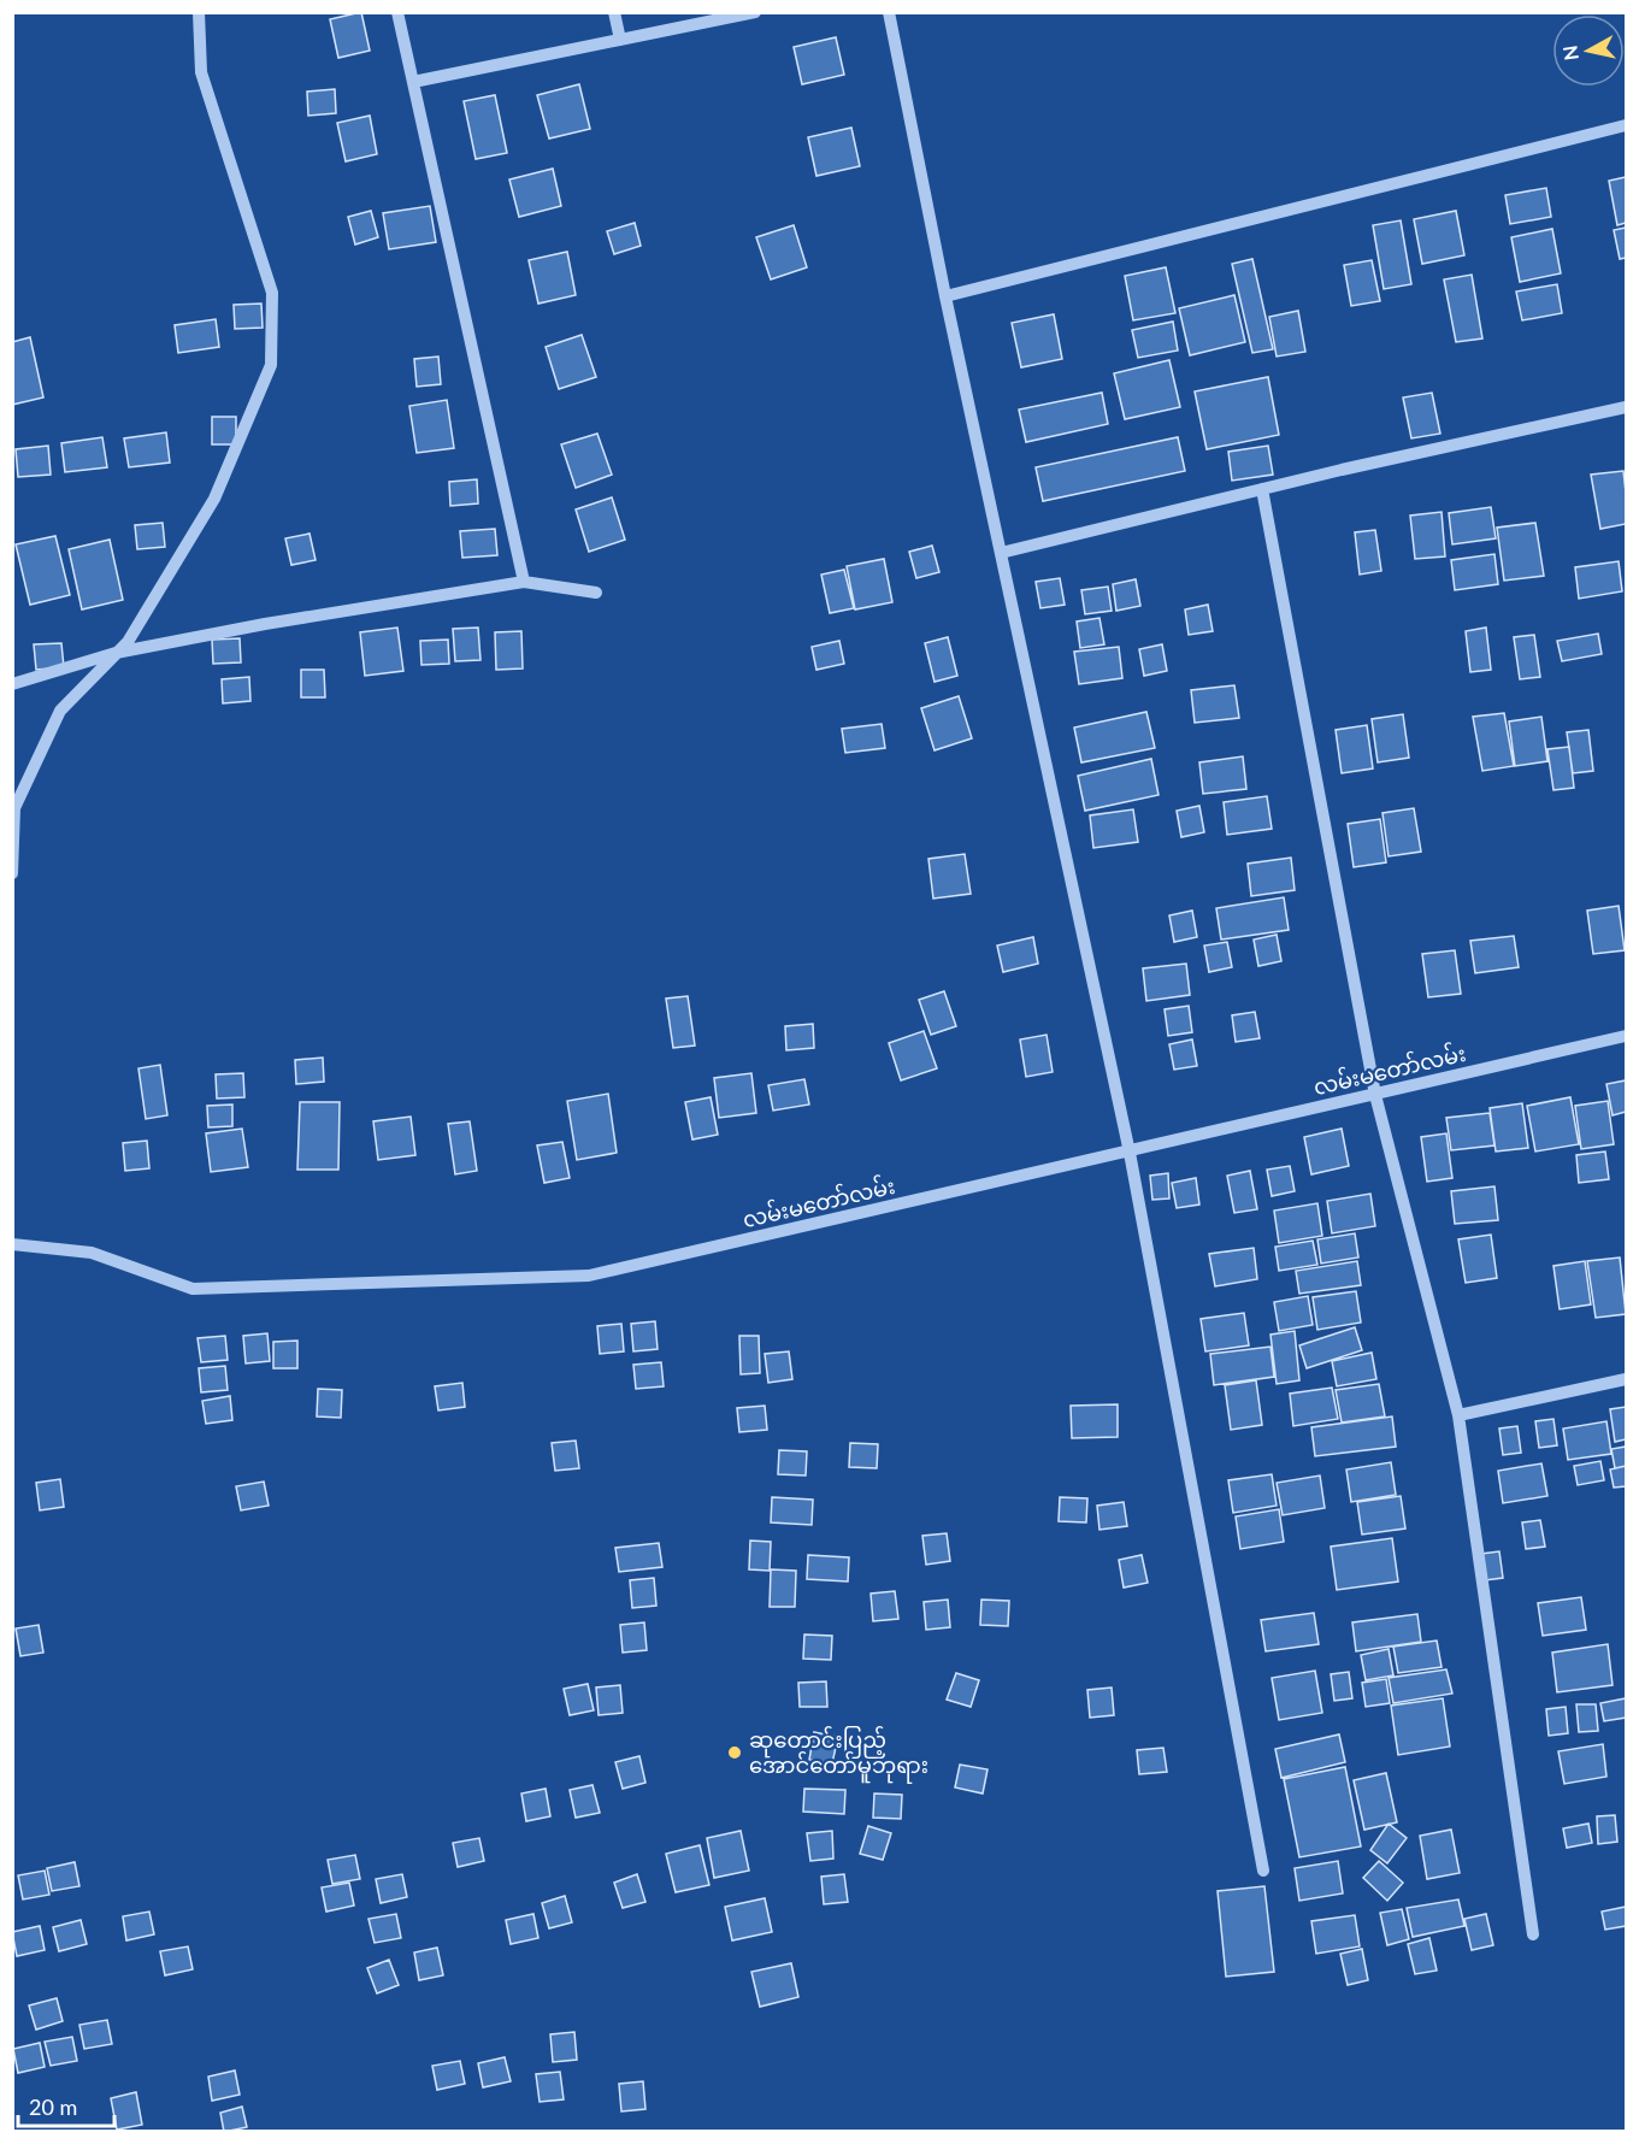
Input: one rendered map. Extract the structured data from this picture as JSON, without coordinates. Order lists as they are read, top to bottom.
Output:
{
  "streets": {
    "street": ["လမ်းမတော်လမ်း"]
  },
  "places": ["ဆုတောင်းပြည့် အောင်တော်မူဘုရား"],
  "scale_bar": "20 m",
  "north": "left"
}
